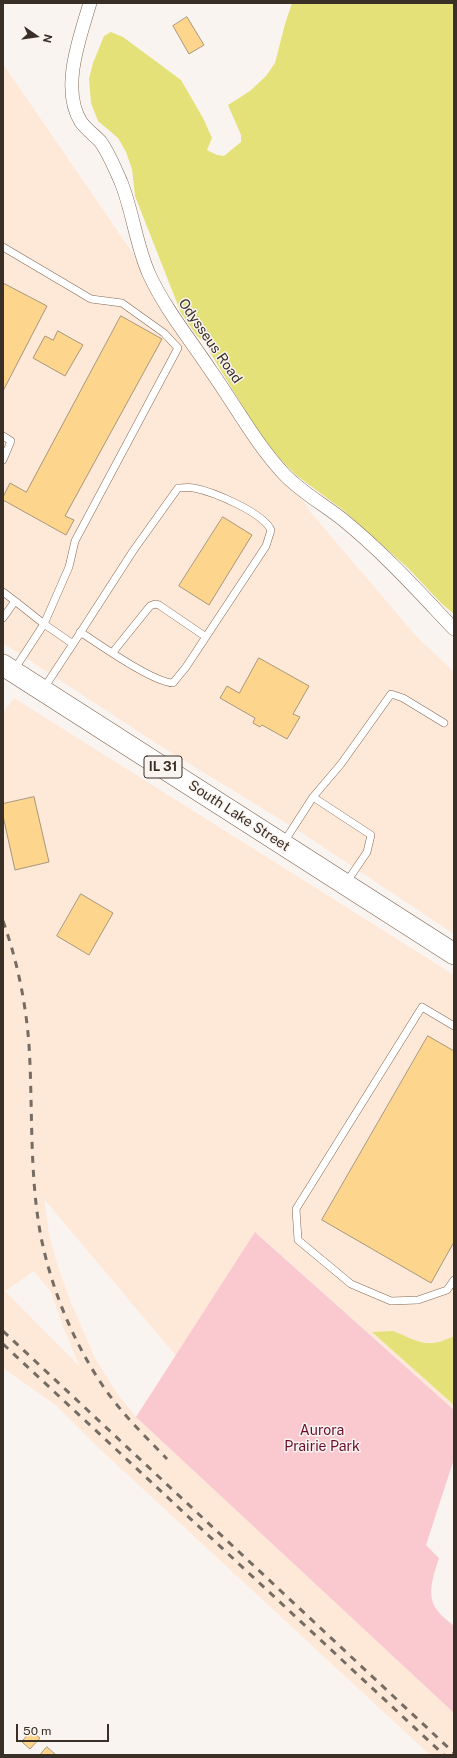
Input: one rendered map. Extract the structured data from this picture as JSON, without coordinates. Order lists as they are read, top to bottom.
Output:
{
  "streets": {
    "main road": ["IL 31", "South Lake Street"],
    "street": ["Odysseus Road"]
  },
  "parks": ["Aurora Prairie Park"],
  "scale_bar": "50 m",
  "north": "right"
}
